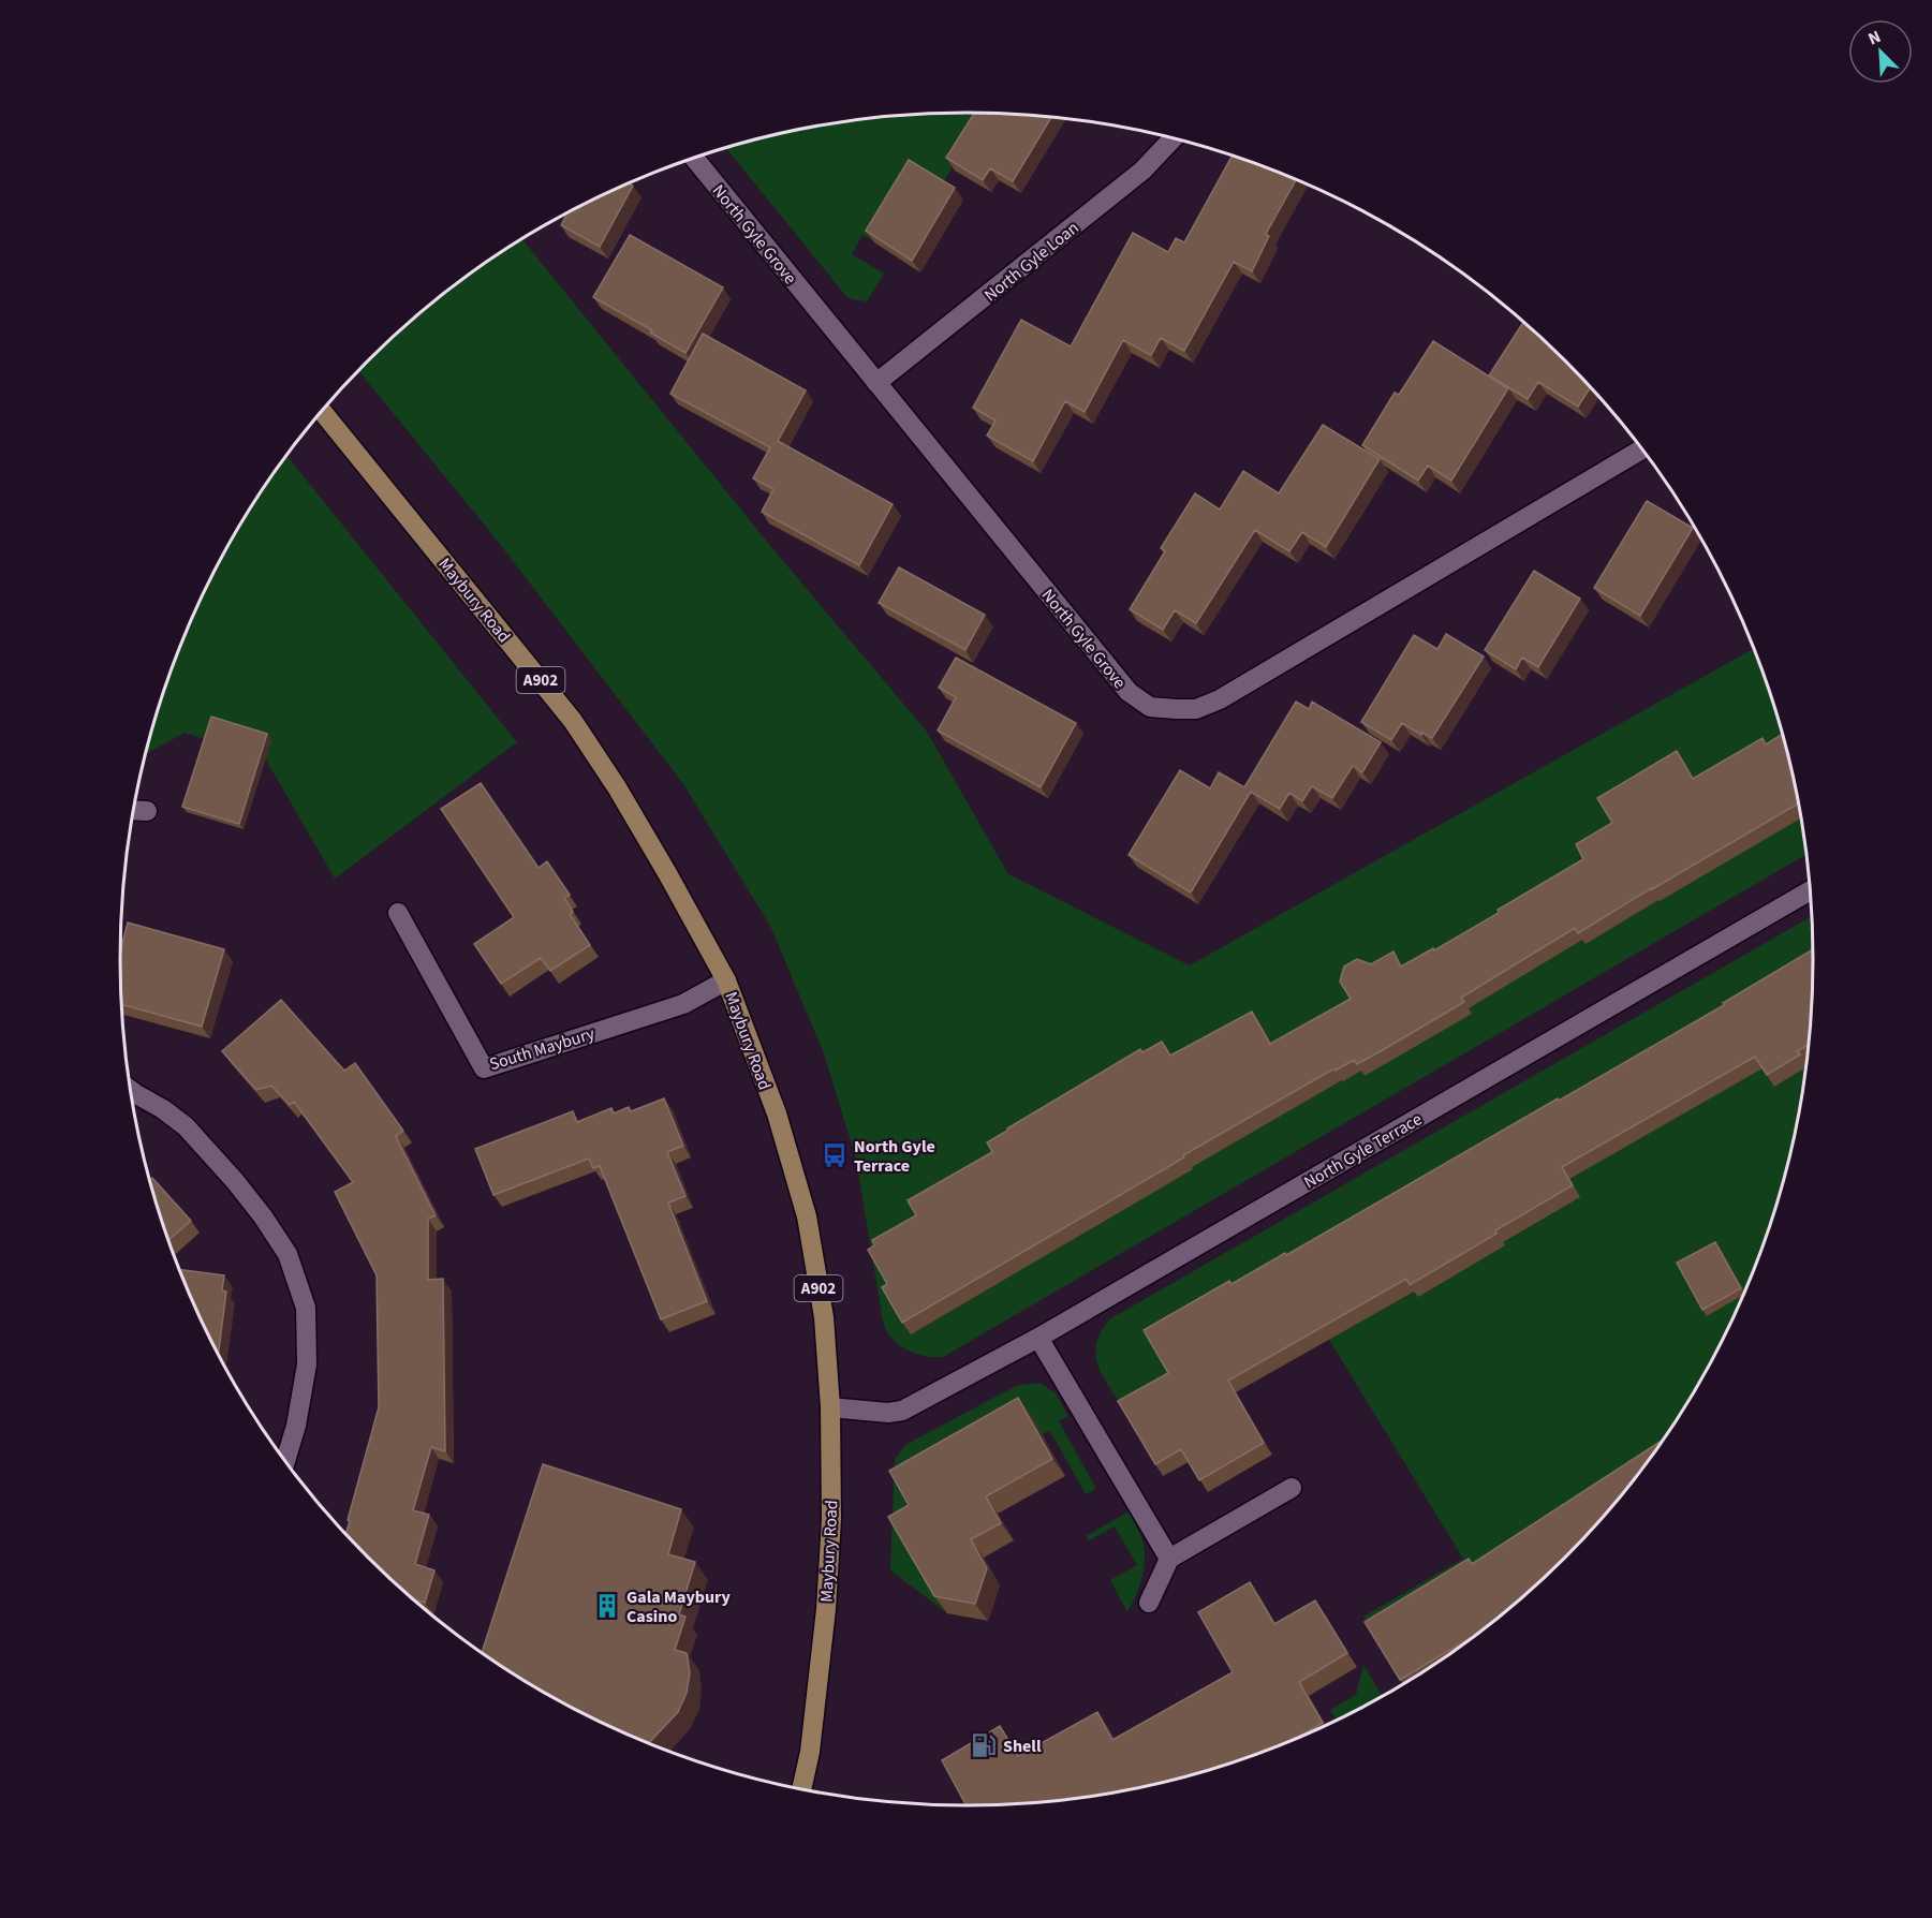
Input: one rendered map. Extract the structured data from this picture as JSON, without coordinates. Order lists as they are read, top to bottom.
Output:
{
  "streets": {
    "main road": ["Maybury Road", "A902"],
    "street": [
      "North Gyle Grove",
      "North Gyle Loan",
      "South Maybury",
      "North Gyle Terrace"
    ]
  },
  "crossings": [
    ["North Gyle Grove", "North Gyle Loan"],
    ["Maybury Road", "South Maybury"],
    ["Maybury Road", "North Gyle Terrace"]
  ],
  "places": {
    "bus stop": ["North Gyle Terrace"],
    "building": ["Gala Maybury Casino"],
    "fuel station": ["Shell"]
  },
  "north": "top left"
}
